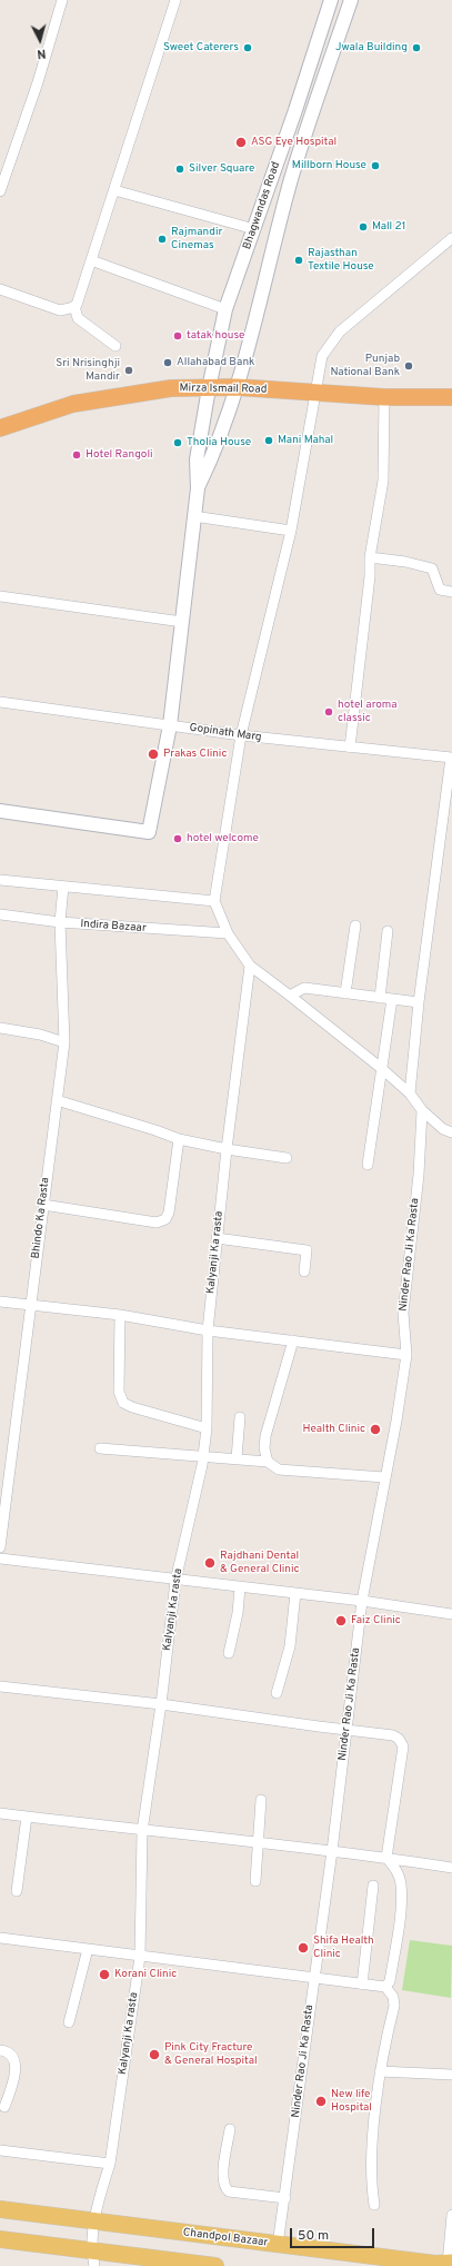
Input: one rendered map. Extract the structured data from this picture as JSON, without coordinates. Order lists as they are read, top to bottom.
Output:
{
  "streets": {
    "highway": ["Mirza Ismail Road"],
    "main road": ["Chandpol Bazaar"],
    "street": [
      "Bhagwandas Road",
      "Gopinath Marg",
      "Indira Bazaar",
      "Bhindo Ka Rasta",
      "Kalyanji Ka rasta",
      "Ninder Rao Ji Ka Rasta"
    ]
  },
  "crossings": [
    ["Bhagwandas Road", "Mirza Ismail Road"],
    ["Indira Bazaar", "Bhindo Ka Rasta"],
    ["Kalyanji Ka rasta", "Chandpol Bazaar"],
    ["Ninder Rao Ji Ka Rasta", "Chandpol Bazaar"]
  ],
  "places": [
    "Sweet Caterers",
    "Jwala Building",
    "ASG Eye Hospital",
    "Millborn House",
    "Silver Square",
    "Mall 21",
    "Rajmandir Cinemas",
    "Rajasthan Textile House",
    "tatak house",
    "Allahabad Bank",
    "Punjab National Bank",
    "Sri Nrisinghji Mandir",
    "Mani Mahal",
    "Tholia House",
    "Hotel Rangoli",
    "hotel aroma classic",
    "Prakas Clinic",
    "hotel welcome",
    "Health Clinic",
    "Rajdhani Dental & General Clinic",
    "Faiz Clinic",
    "Shifa Health Clinic",
    "Korani Clinic",
    "Pink City Fracture & General Hospital",
    "New life Hospital"
  ],
  "scale_bar": "50 m",
  "north": "bottom"
}
